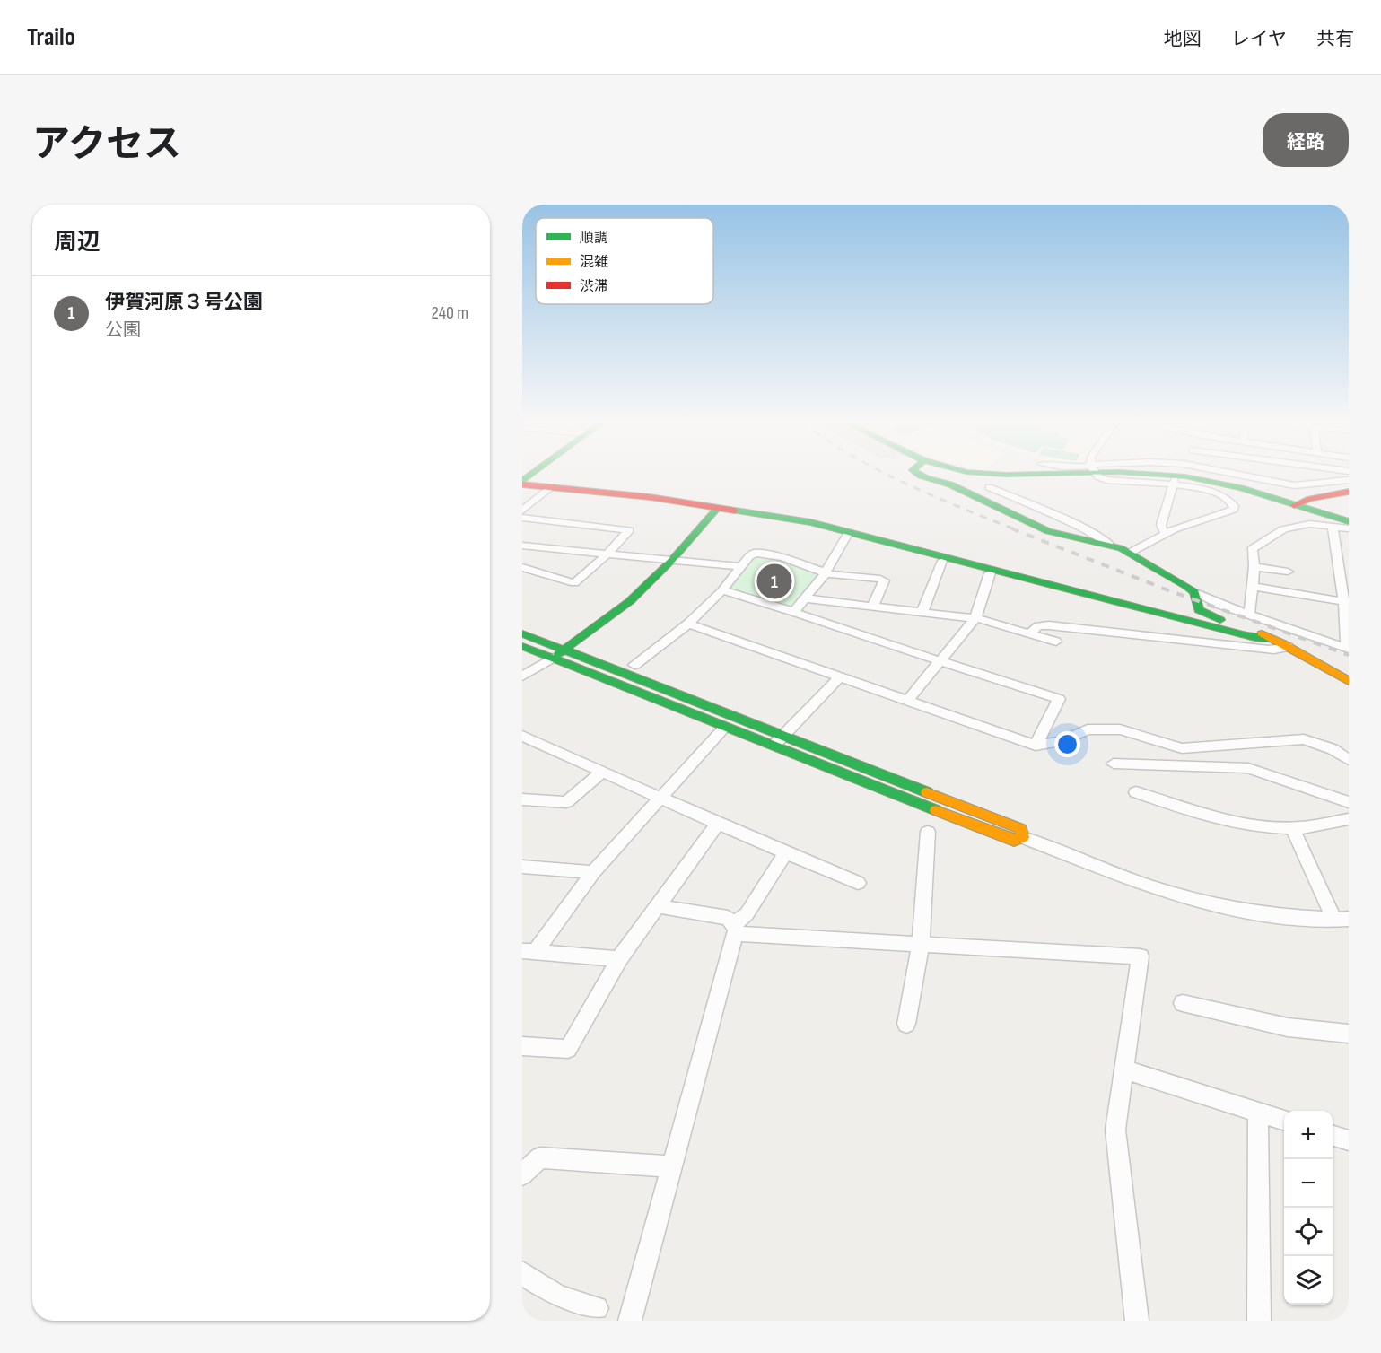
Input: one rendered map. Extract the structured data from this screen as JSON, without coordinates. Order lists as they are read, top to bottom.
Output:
{
  "legend": ["順調", "混雑", "渋滞"],
  "page": {
    "header": "Trailo",
    "nav": ["地図", "レイヤ", "共有"],
    "title": "アクセス",
    "buttons": "経路",
    "heading": "周辺",
    "list": [
      {
        "mark": "1",
        "name": "伊賀河原３号公園",
        "note": "公園",
        "value": "240 m"
      }
    ],
    "pins": "1",
    "map_buttons": ["+", "−"]
  }
}
